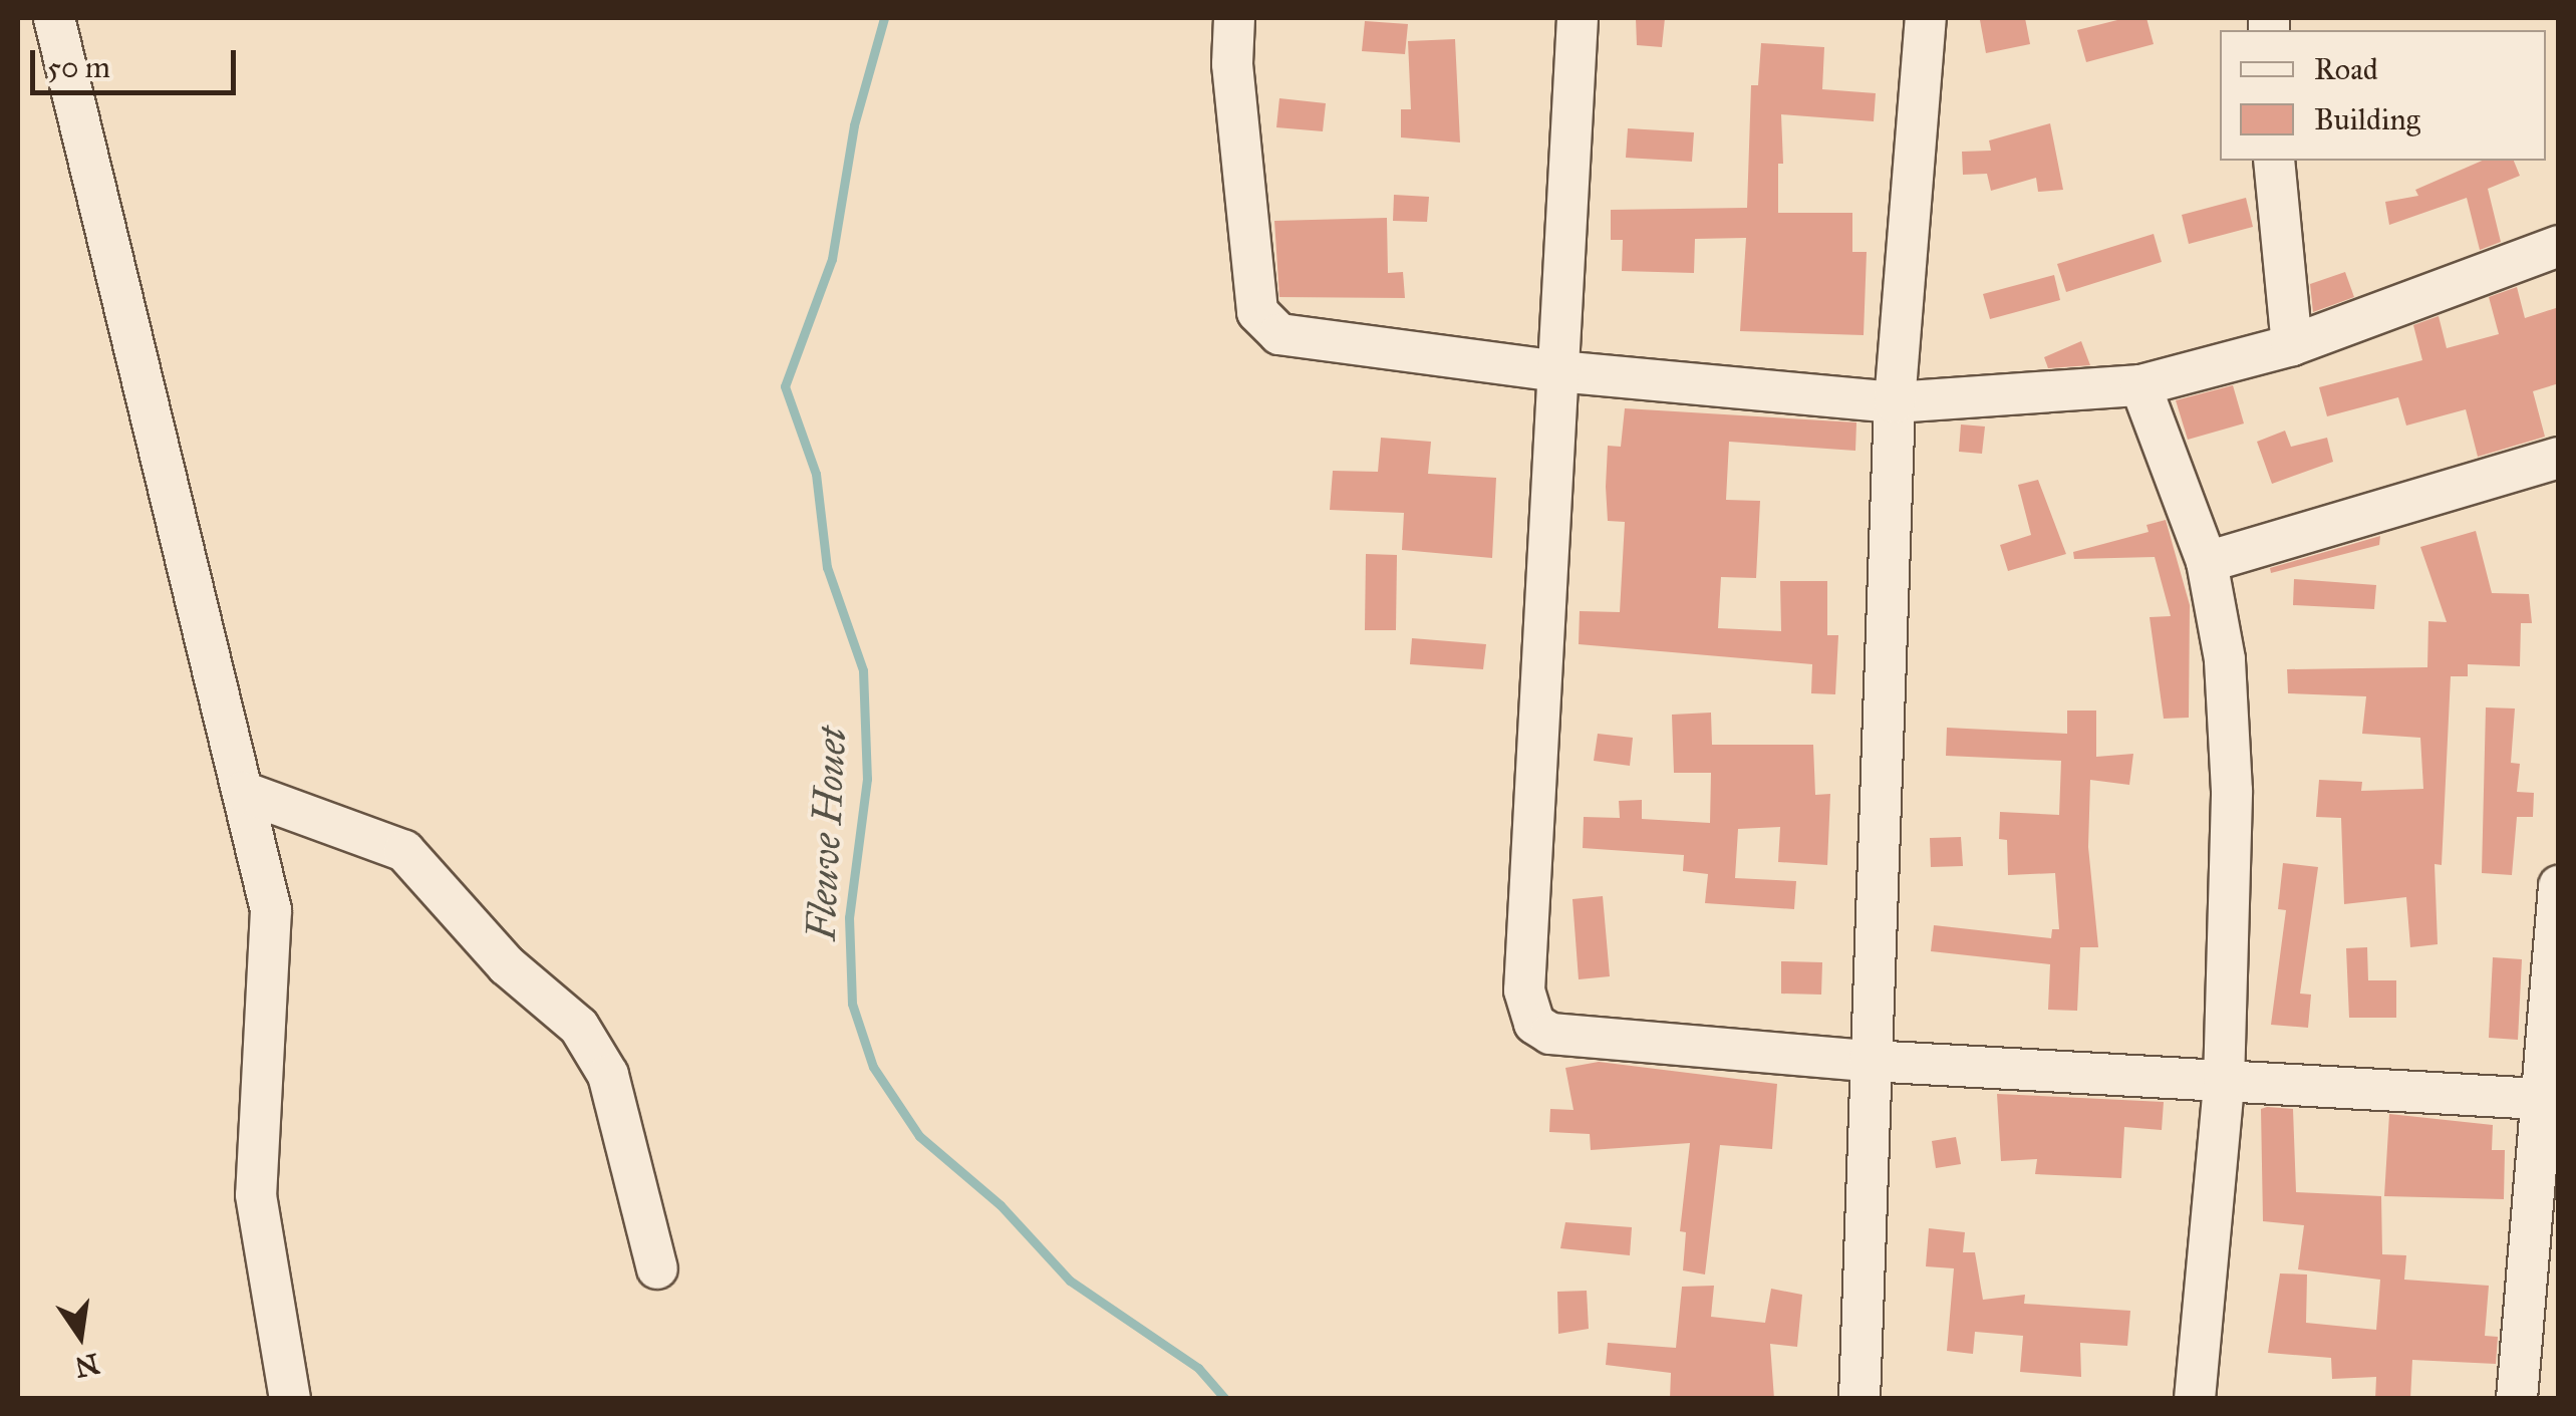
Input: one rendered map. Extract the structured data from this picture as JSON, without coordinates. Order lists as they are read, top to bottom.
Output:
{
  "water": ["Fleuve Houet"],
  "legend": ["Road", "Building"],
  "scale_bar": "50 m",
  "north": "bottom"
}
